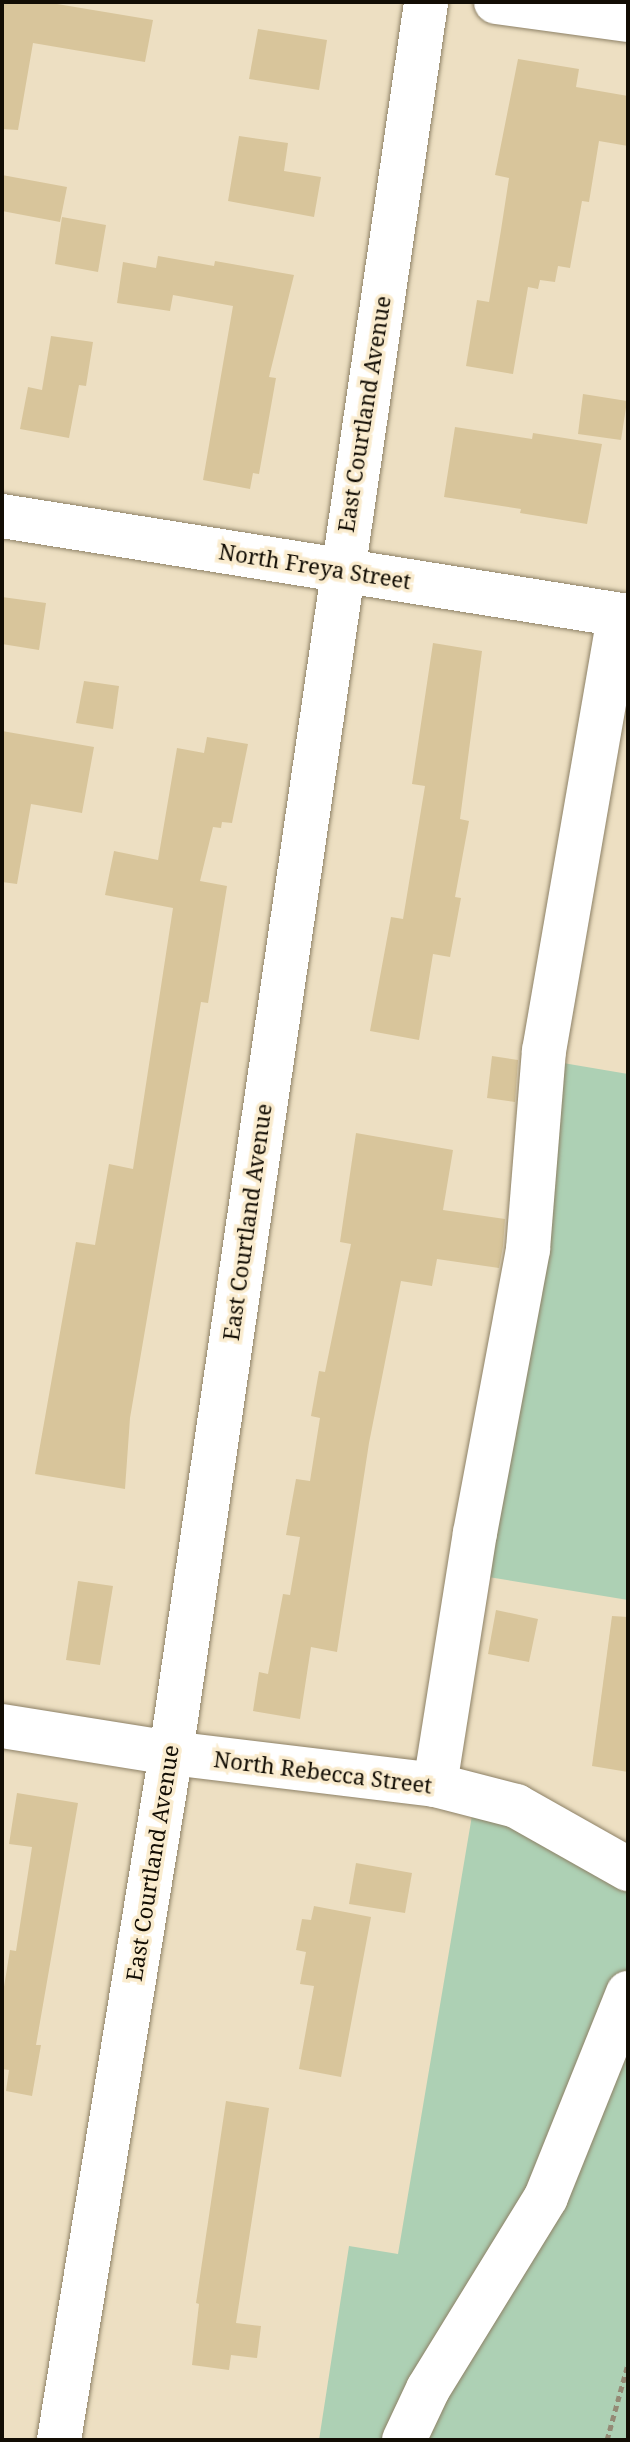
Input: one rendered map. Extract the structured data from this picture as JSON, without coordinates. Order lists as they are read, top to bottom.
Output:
{
  "streets": {
    "street": ["East Courtland Avenue", "North Freya Street", "North Rebecca Street"]
  },
  "crossings": [
    ["East Courtland Avenue", "North Freya Street"],
    ["East Courtland Avenue", "North Rebecca Street"]
  ]
}
